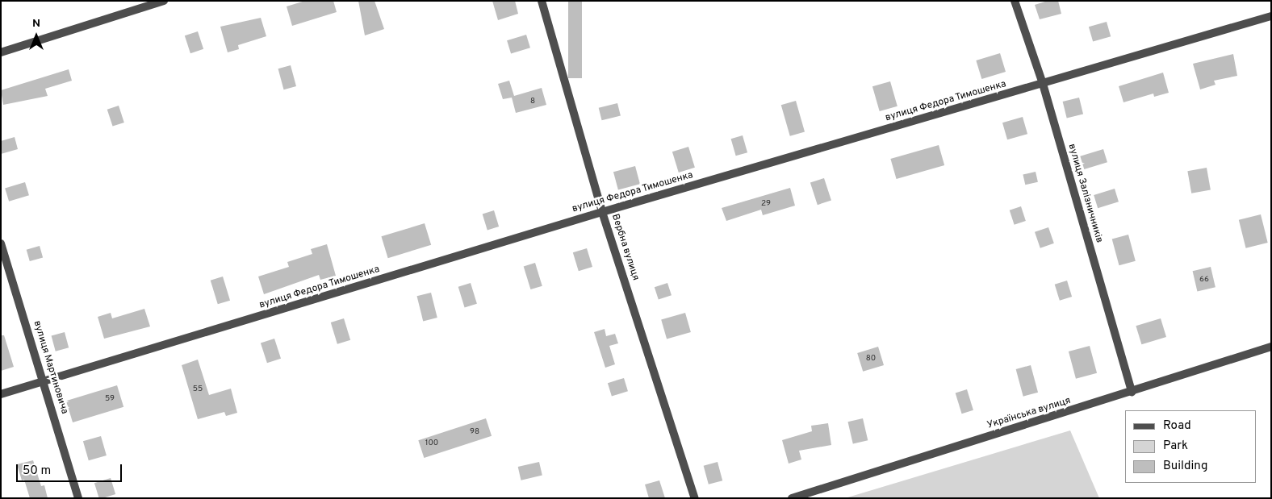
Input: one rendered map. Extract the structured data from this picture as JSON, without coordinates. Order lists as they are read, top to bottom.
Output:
{
  "streets": {
    "street": [
      "вулиця Федора Тимошенка",
      "вулиця Залізничників",
      "Вербна вулиця",
      "вулиця Мартиновича",
      "Українська вулиця"
    ]
  },
  "crossings": [
    ["вулиця Федора Тимошенка", "вулиця Залізничників"],
    ["вулиця Федора Тимошенка", "Вербна вулиця"],
    ["вулиця Федора Тимошенка", "вулиця Мартиновича"],
    ["вулиця Залізничників", "Українська вулиця"]
  ],
  "house_numbers": [
    "8",
    "29",
    "66",
    "80",
    "55",
    "59",
    "98",
    "100"
  ],
  "legend": ["Road", "Park", "Building"],
  "scale_bar": "50 m",
  "north": "top"
}
